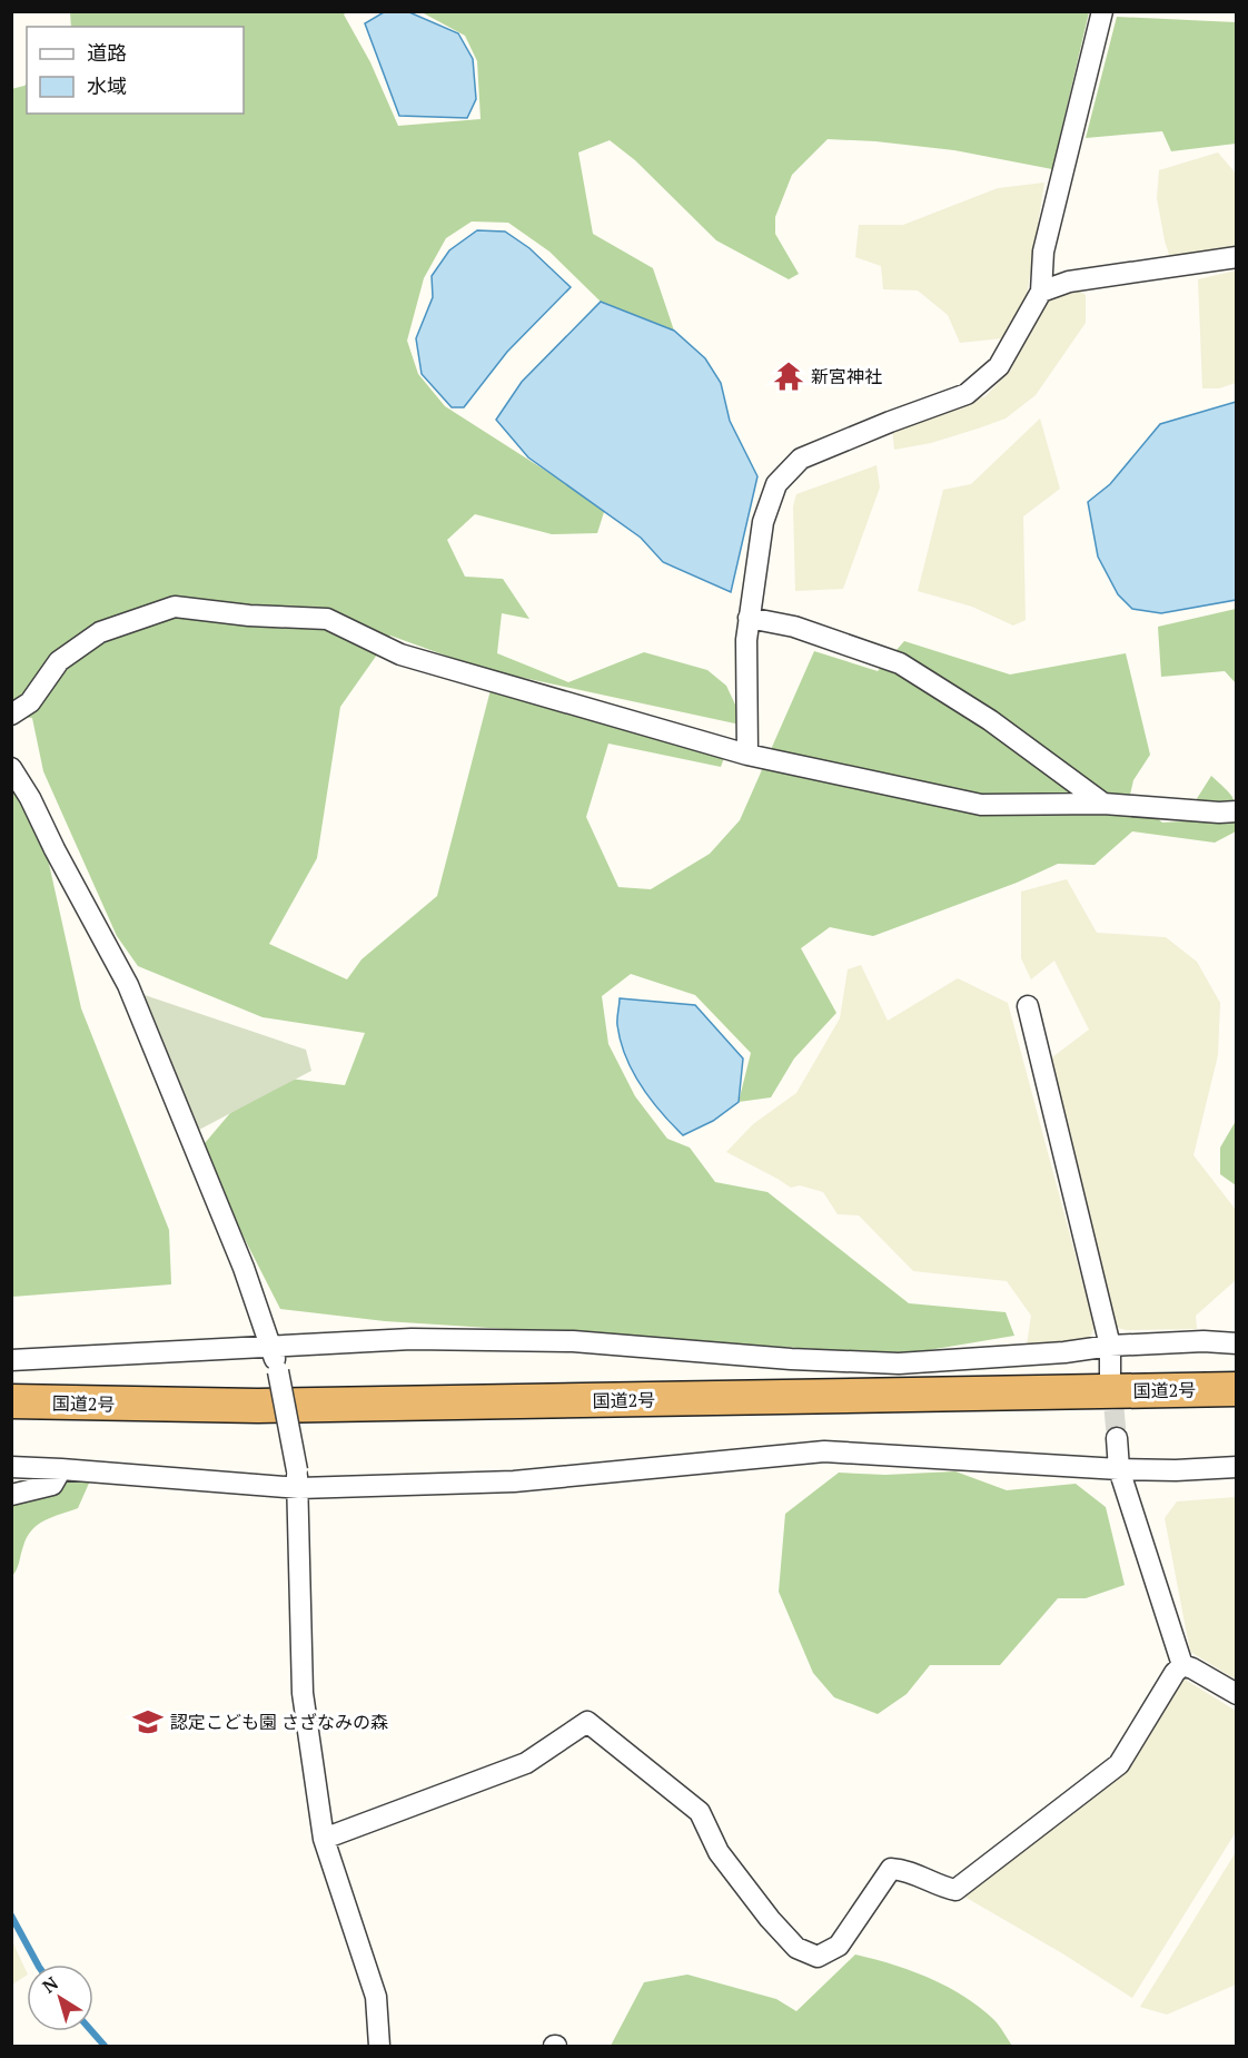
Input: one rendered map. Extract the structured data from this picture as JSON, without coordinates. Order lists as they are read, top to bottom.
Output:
{
  "streets": {
    "highway": ["国道2号"]
  },
  "places": {
    "temple": ["新宮神社"],
    "school or university": ["認定こども園 さざなみの森"]
  },
  "legend": ["道路", "水域"],
  "north": "top left"
}
